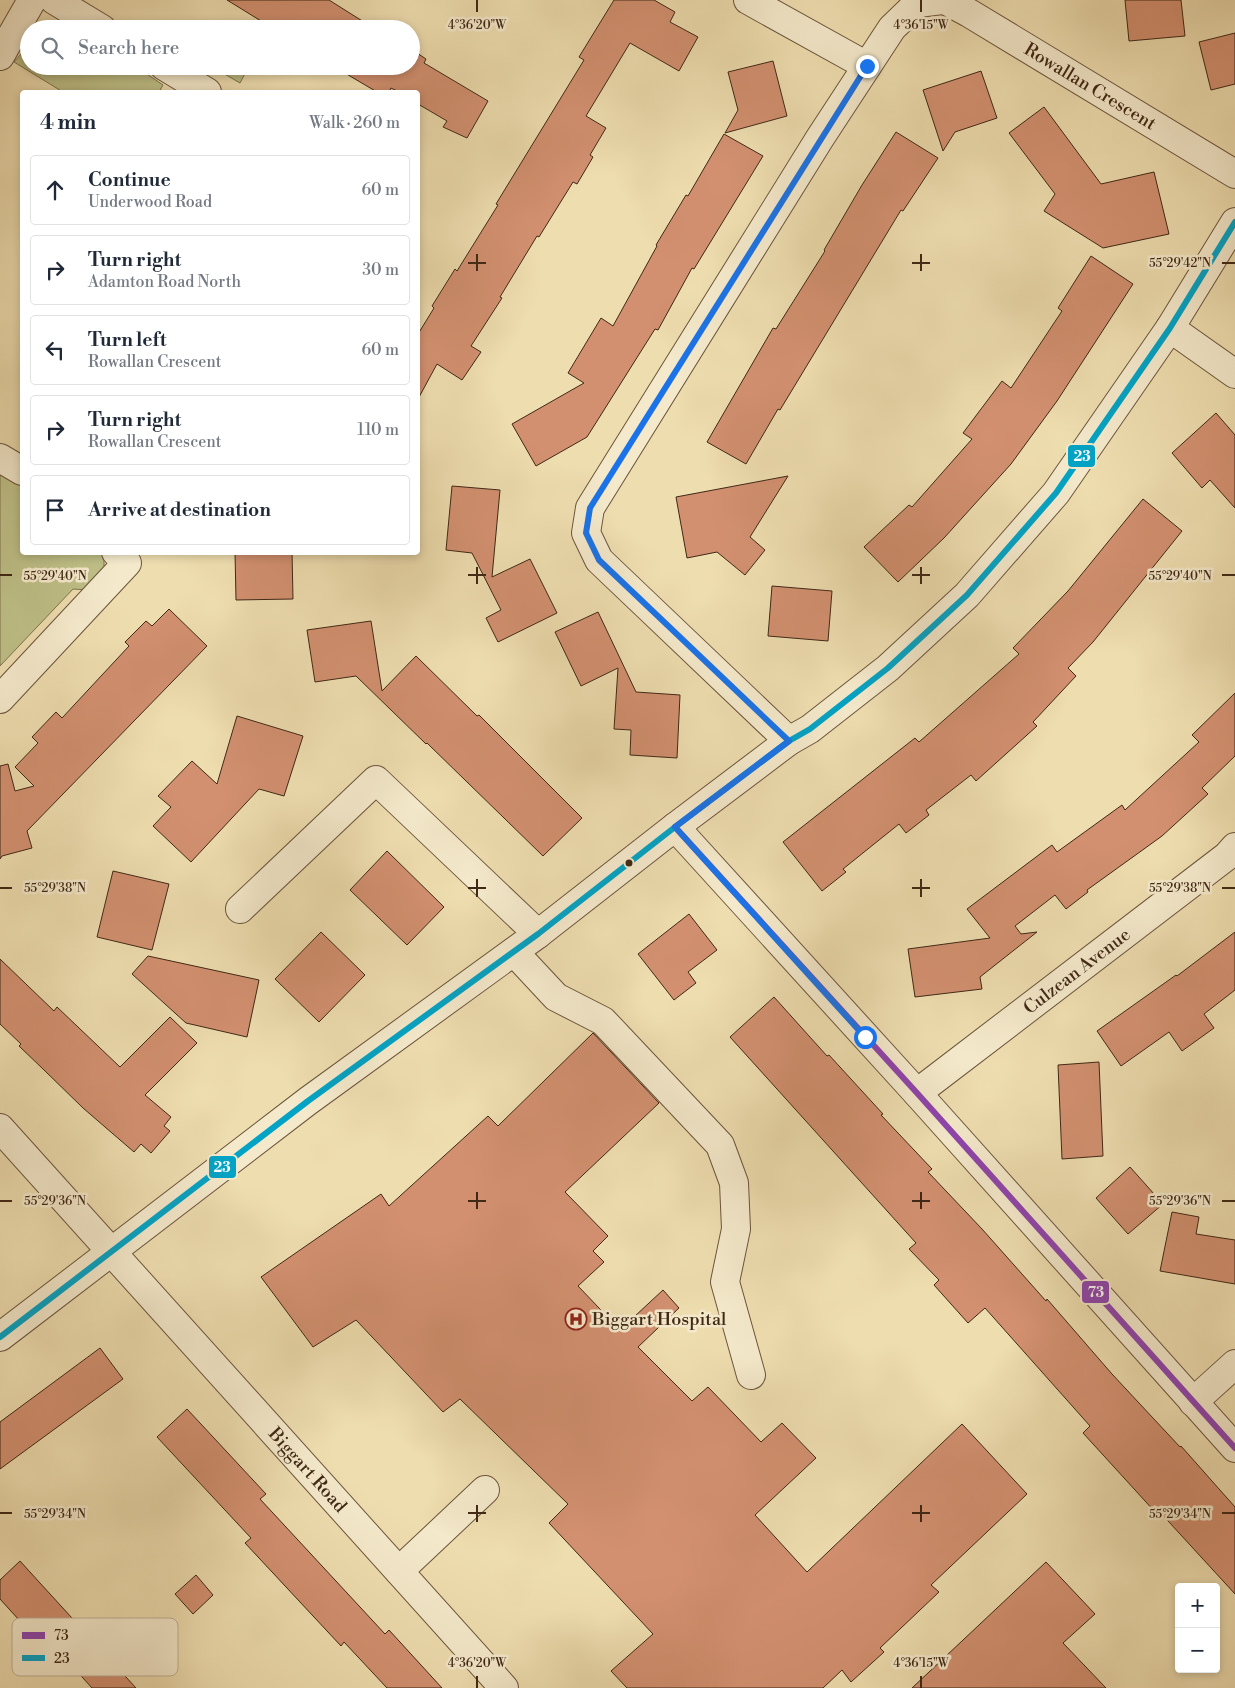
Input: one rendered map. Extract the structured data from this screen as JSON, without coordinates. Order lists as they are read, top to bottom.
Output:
{
  "streets": {
    "street": ["Rowallan Crescent", "Culzean Avenue", "Biggart Road"]
  },
  "places": {
    "hospital": ["Biggart Hospital"]
  },
  "lines": ["transit line 23", "transit line 73"],
  "legend": ["73", "23"],
  "page": {
    "search": "Search here",
    "heading": ["4 min", "Walk · 260 m"],
    "list": [
      ["Continue", "Underwood Road", "60 m"],
      ["Turn right", "Adamton Road North", "30 m"],
      ["Turn left", "Rowallan Crescent", "60 m"],
      ["Turn right", "Rowallan Crescent", "110 m"],
      "Arrive at destination"
    ],
    "map_buttons": ["+", "−"]
  },
  "coordinates": [
    "4°36'20\"W",
    "4°36'15\"W",
    "55°29'42\"N",
    "55°29'40\"N",
    "55°29'38\"N",
    "55°29'36\"N",
    "55°29'34\"N"
  ]
}
